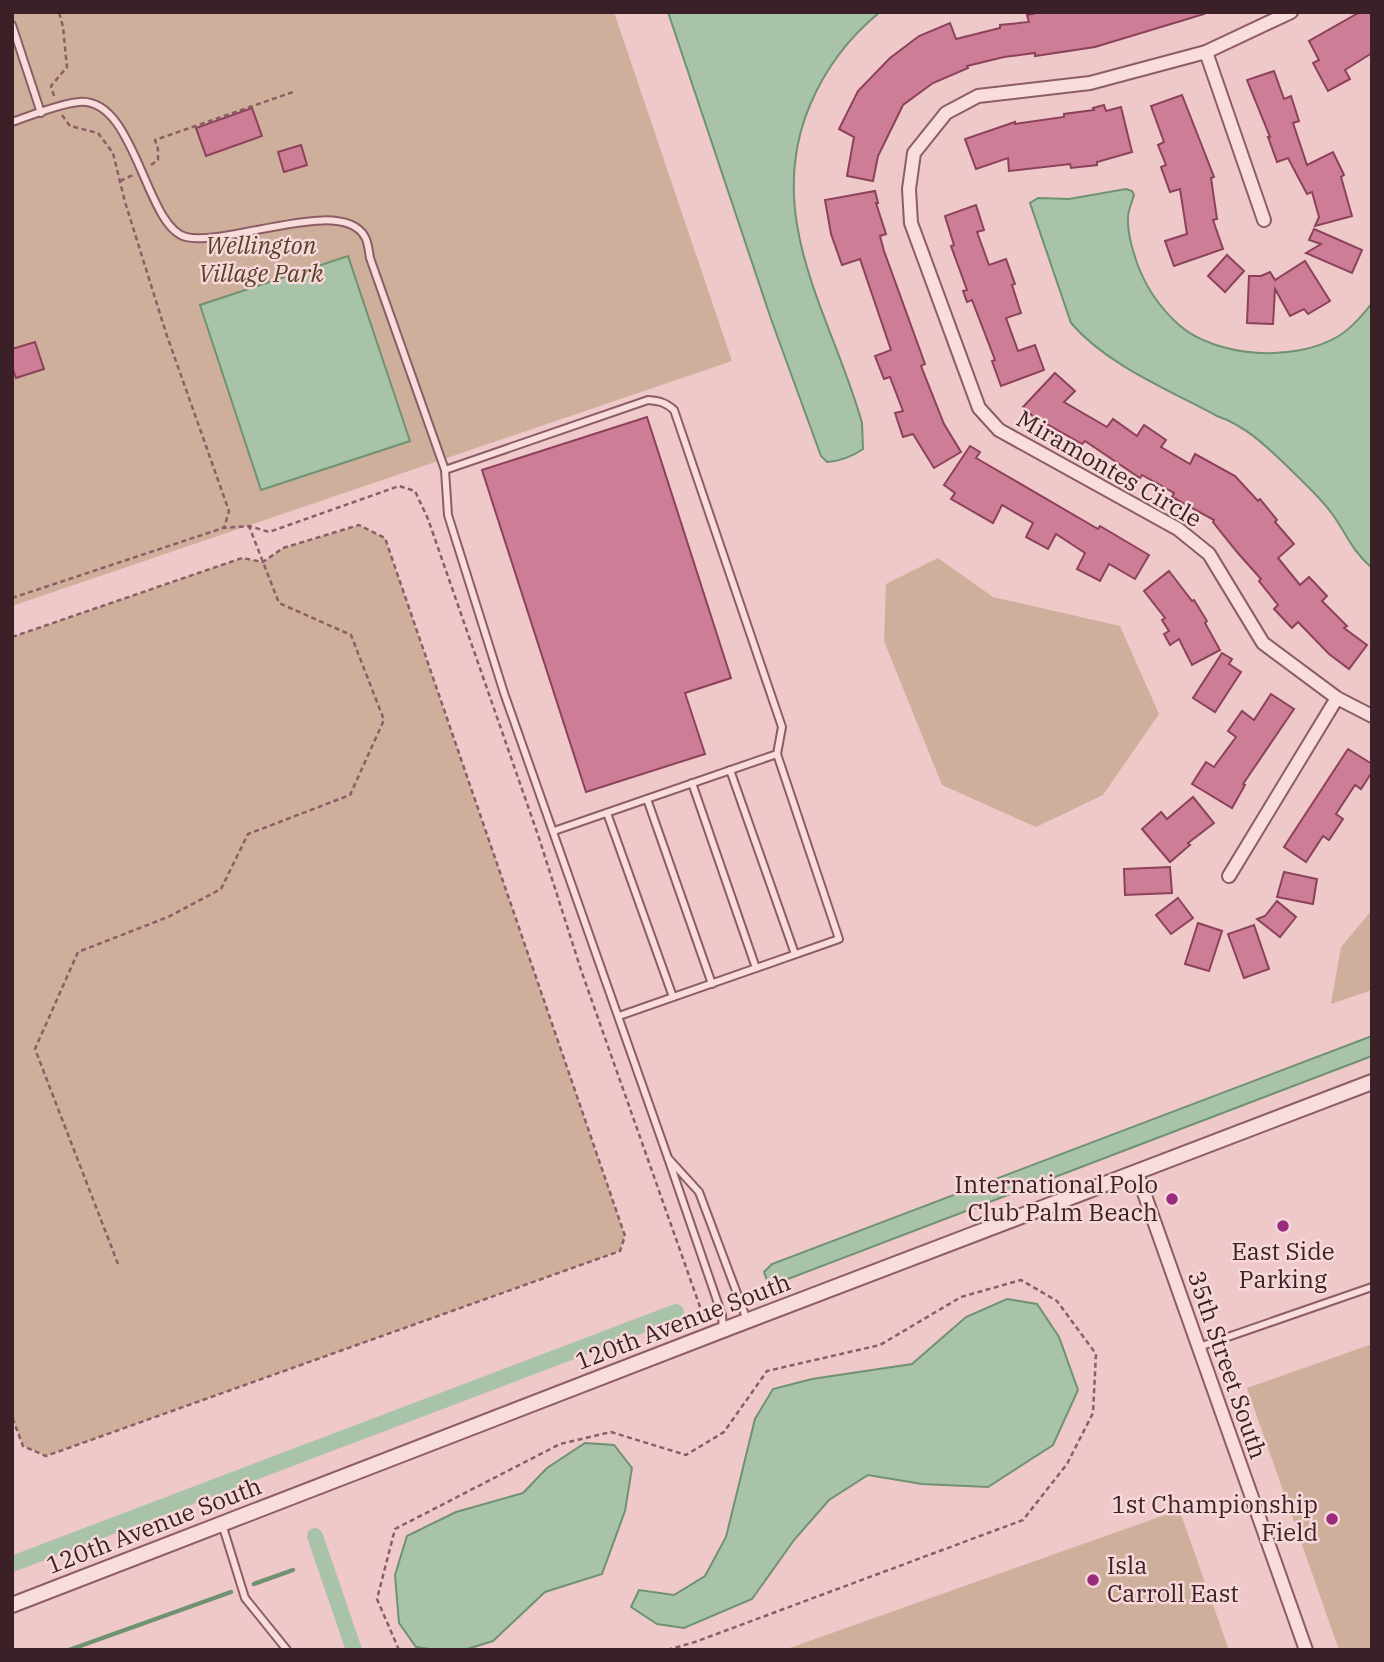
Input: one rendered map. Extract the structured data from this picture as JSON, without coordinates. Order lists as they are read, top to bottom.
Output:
{
  "streets": {
    "street": ["Miramontes Circle", "120th Avenue South", "35th Street South"]
  },
  "crossings": [
    ["120th Avenue South", "35th Street South"]
  ],
  "parks": ["Wellington Village Park"],
  "places": [
    "International Polo Club Palm Beach",
    "East Side Parking",
    "1st Championship Field",
    "Isla Carroll East"
  ]
}
